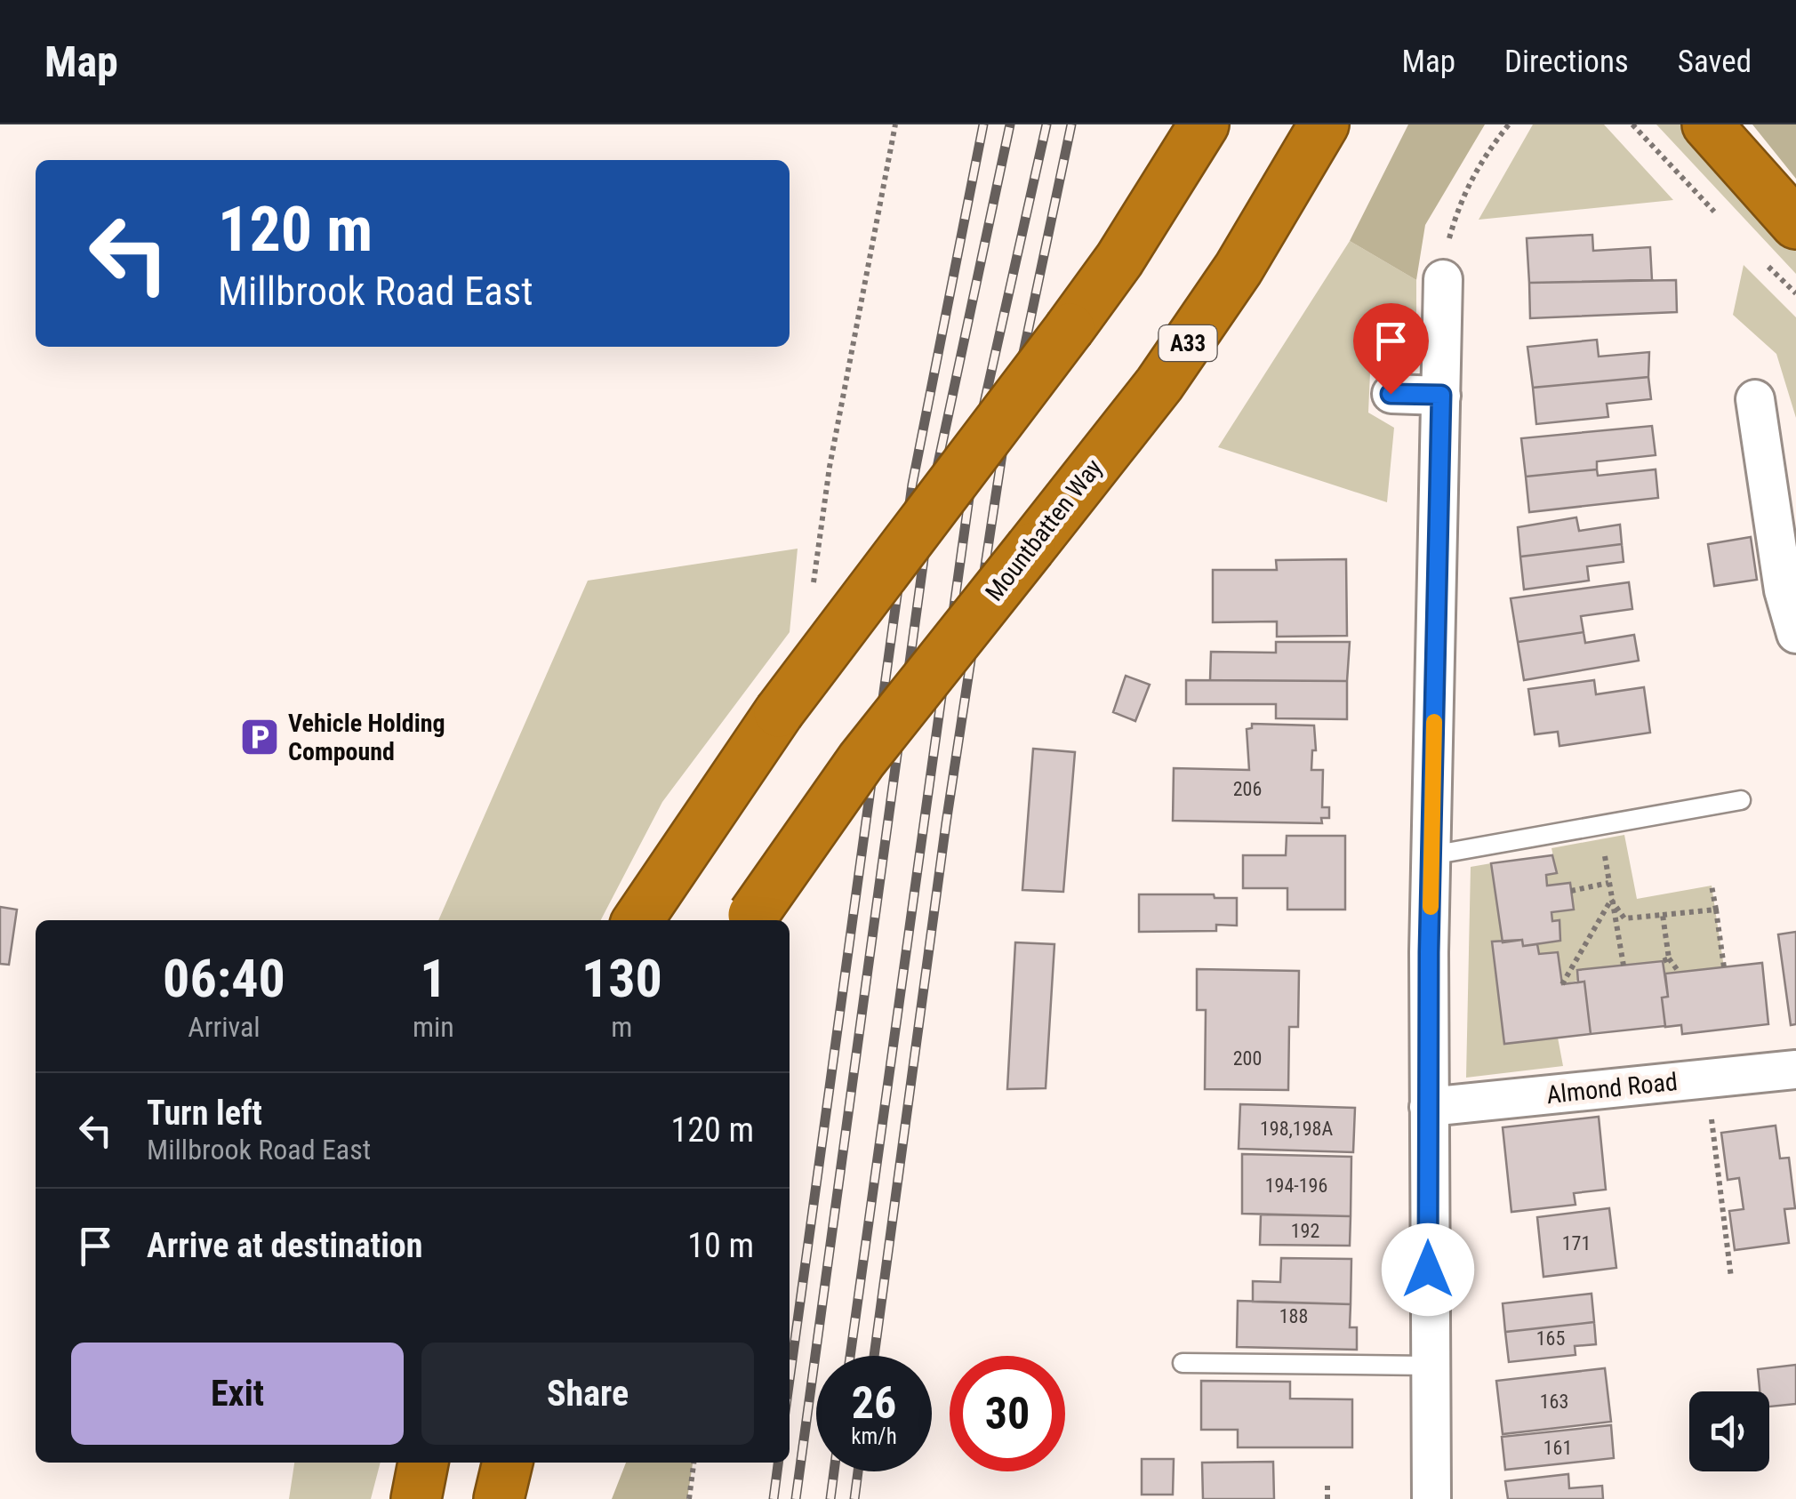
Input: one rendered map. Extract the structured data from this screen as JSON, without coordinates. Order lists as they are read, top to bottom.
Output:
{
  "streets": {
    "highway": ["A33", "Mountbatten Way"],
    "street": ["Almond Road"]
  },
  "places": {
    "parking": ["Vehicle Holding Compound"]
  },
  "house_numbers": [
    "206",
    "200",
    "198,198A",
    "194-196",
    "192",
    "171",
    "188",
    "165",
    "163",
    "161"
  ],
  "page": {
    "header": "Map",
    "nav": ["Map", "Directions", "Saved"],
    "turn": ["120 m", "Millbrook Road East"],
    "eta": [
      "06:40",
      "Arrival",
      "1",
      "min",
      "130",
      "m"
    ],
    "list": [
      {
        "name": "Turn left",
        "note": "Millbrook Road East",
        "value": "120 m"
      },
      {
        "name": "Arrive at destination",
        "value": "10 m"
      }
    ],
    "buttons": ["Exit", "Share"],
    "speed": "26 km/h",
    "limit": "30"
  }
}
